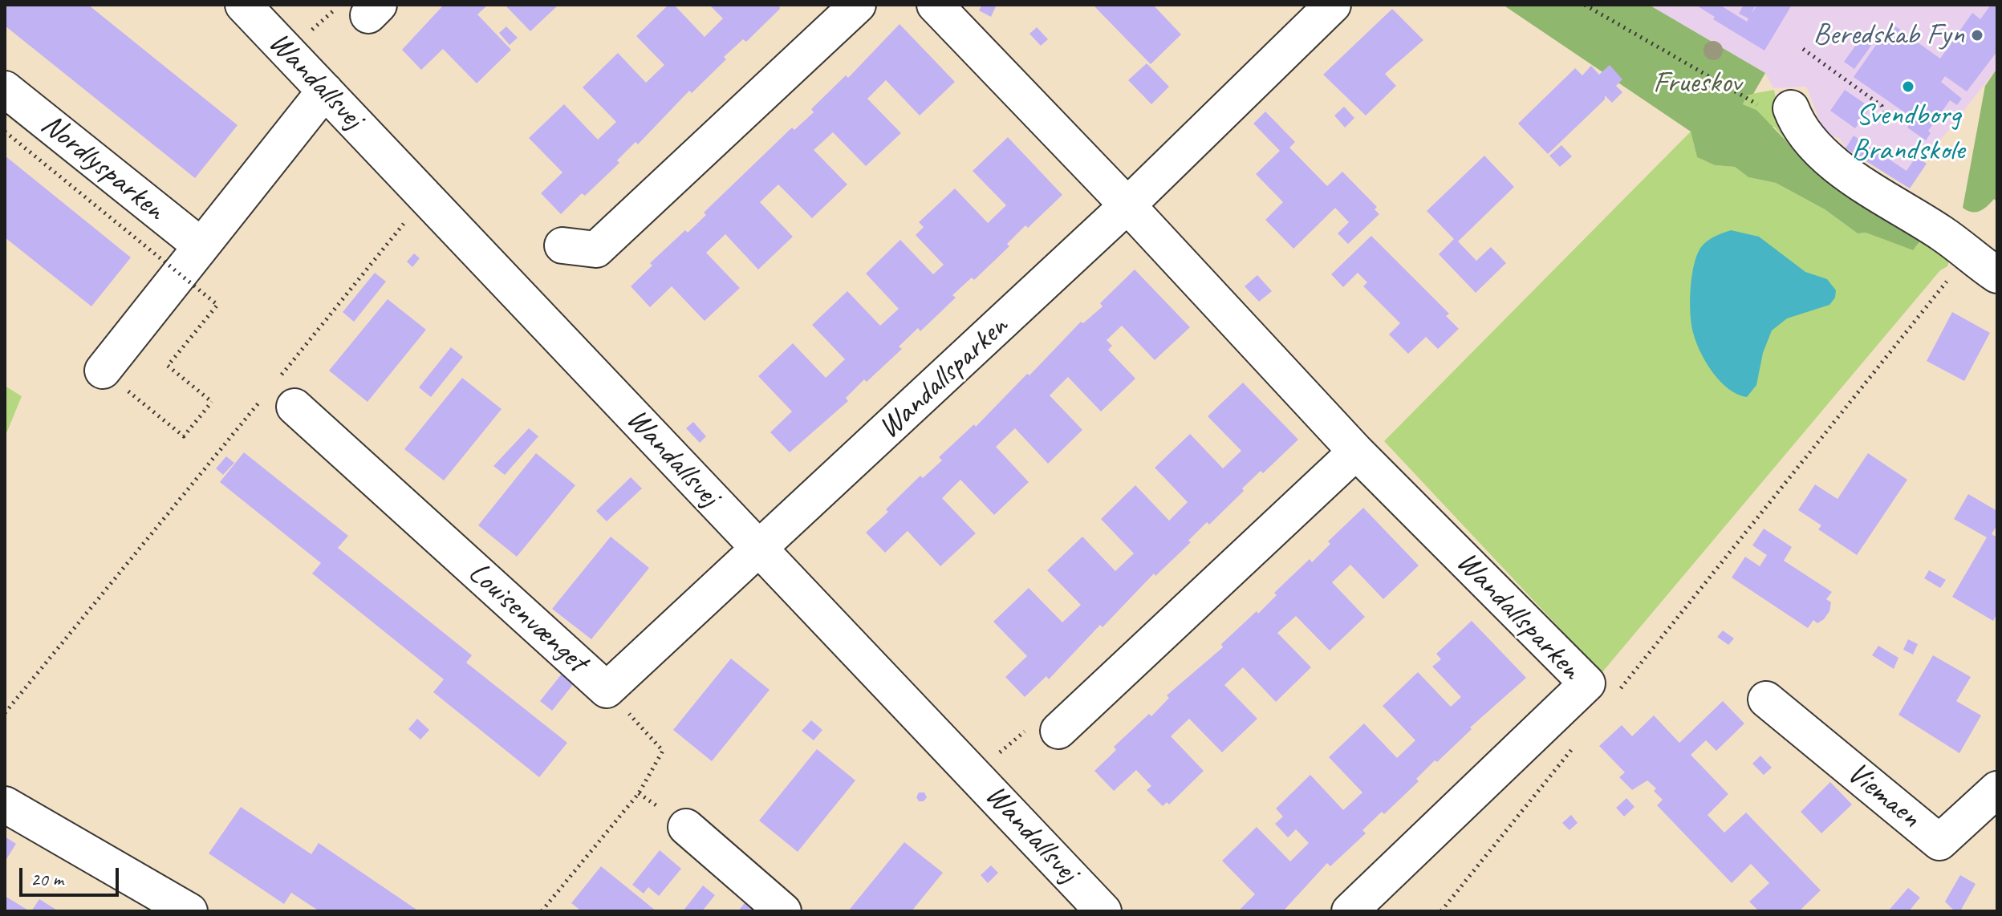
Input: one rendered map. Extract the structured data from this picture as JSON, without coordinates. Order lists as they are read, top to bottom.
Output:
{
  "streets": {
    "street": [
      "Wandallsvej",
      "Nordlysparken",
      "Wandallsparken",
      "Louisenvænget",
      "Viemaen"
    ]
  },
  "crossings": [
    ["Wandallsvej", "Wandallsparken"],
    ["Wandallsvej", "Louisenvænget"],
    ["Wandallsparken", "Louisenvænget"]
  ],
  "parks": ["Frueskov"],
  "places": ["Beredskab Fyn", "Svendborg Brandskole"],
  "scale_bar": "20 m"
}
